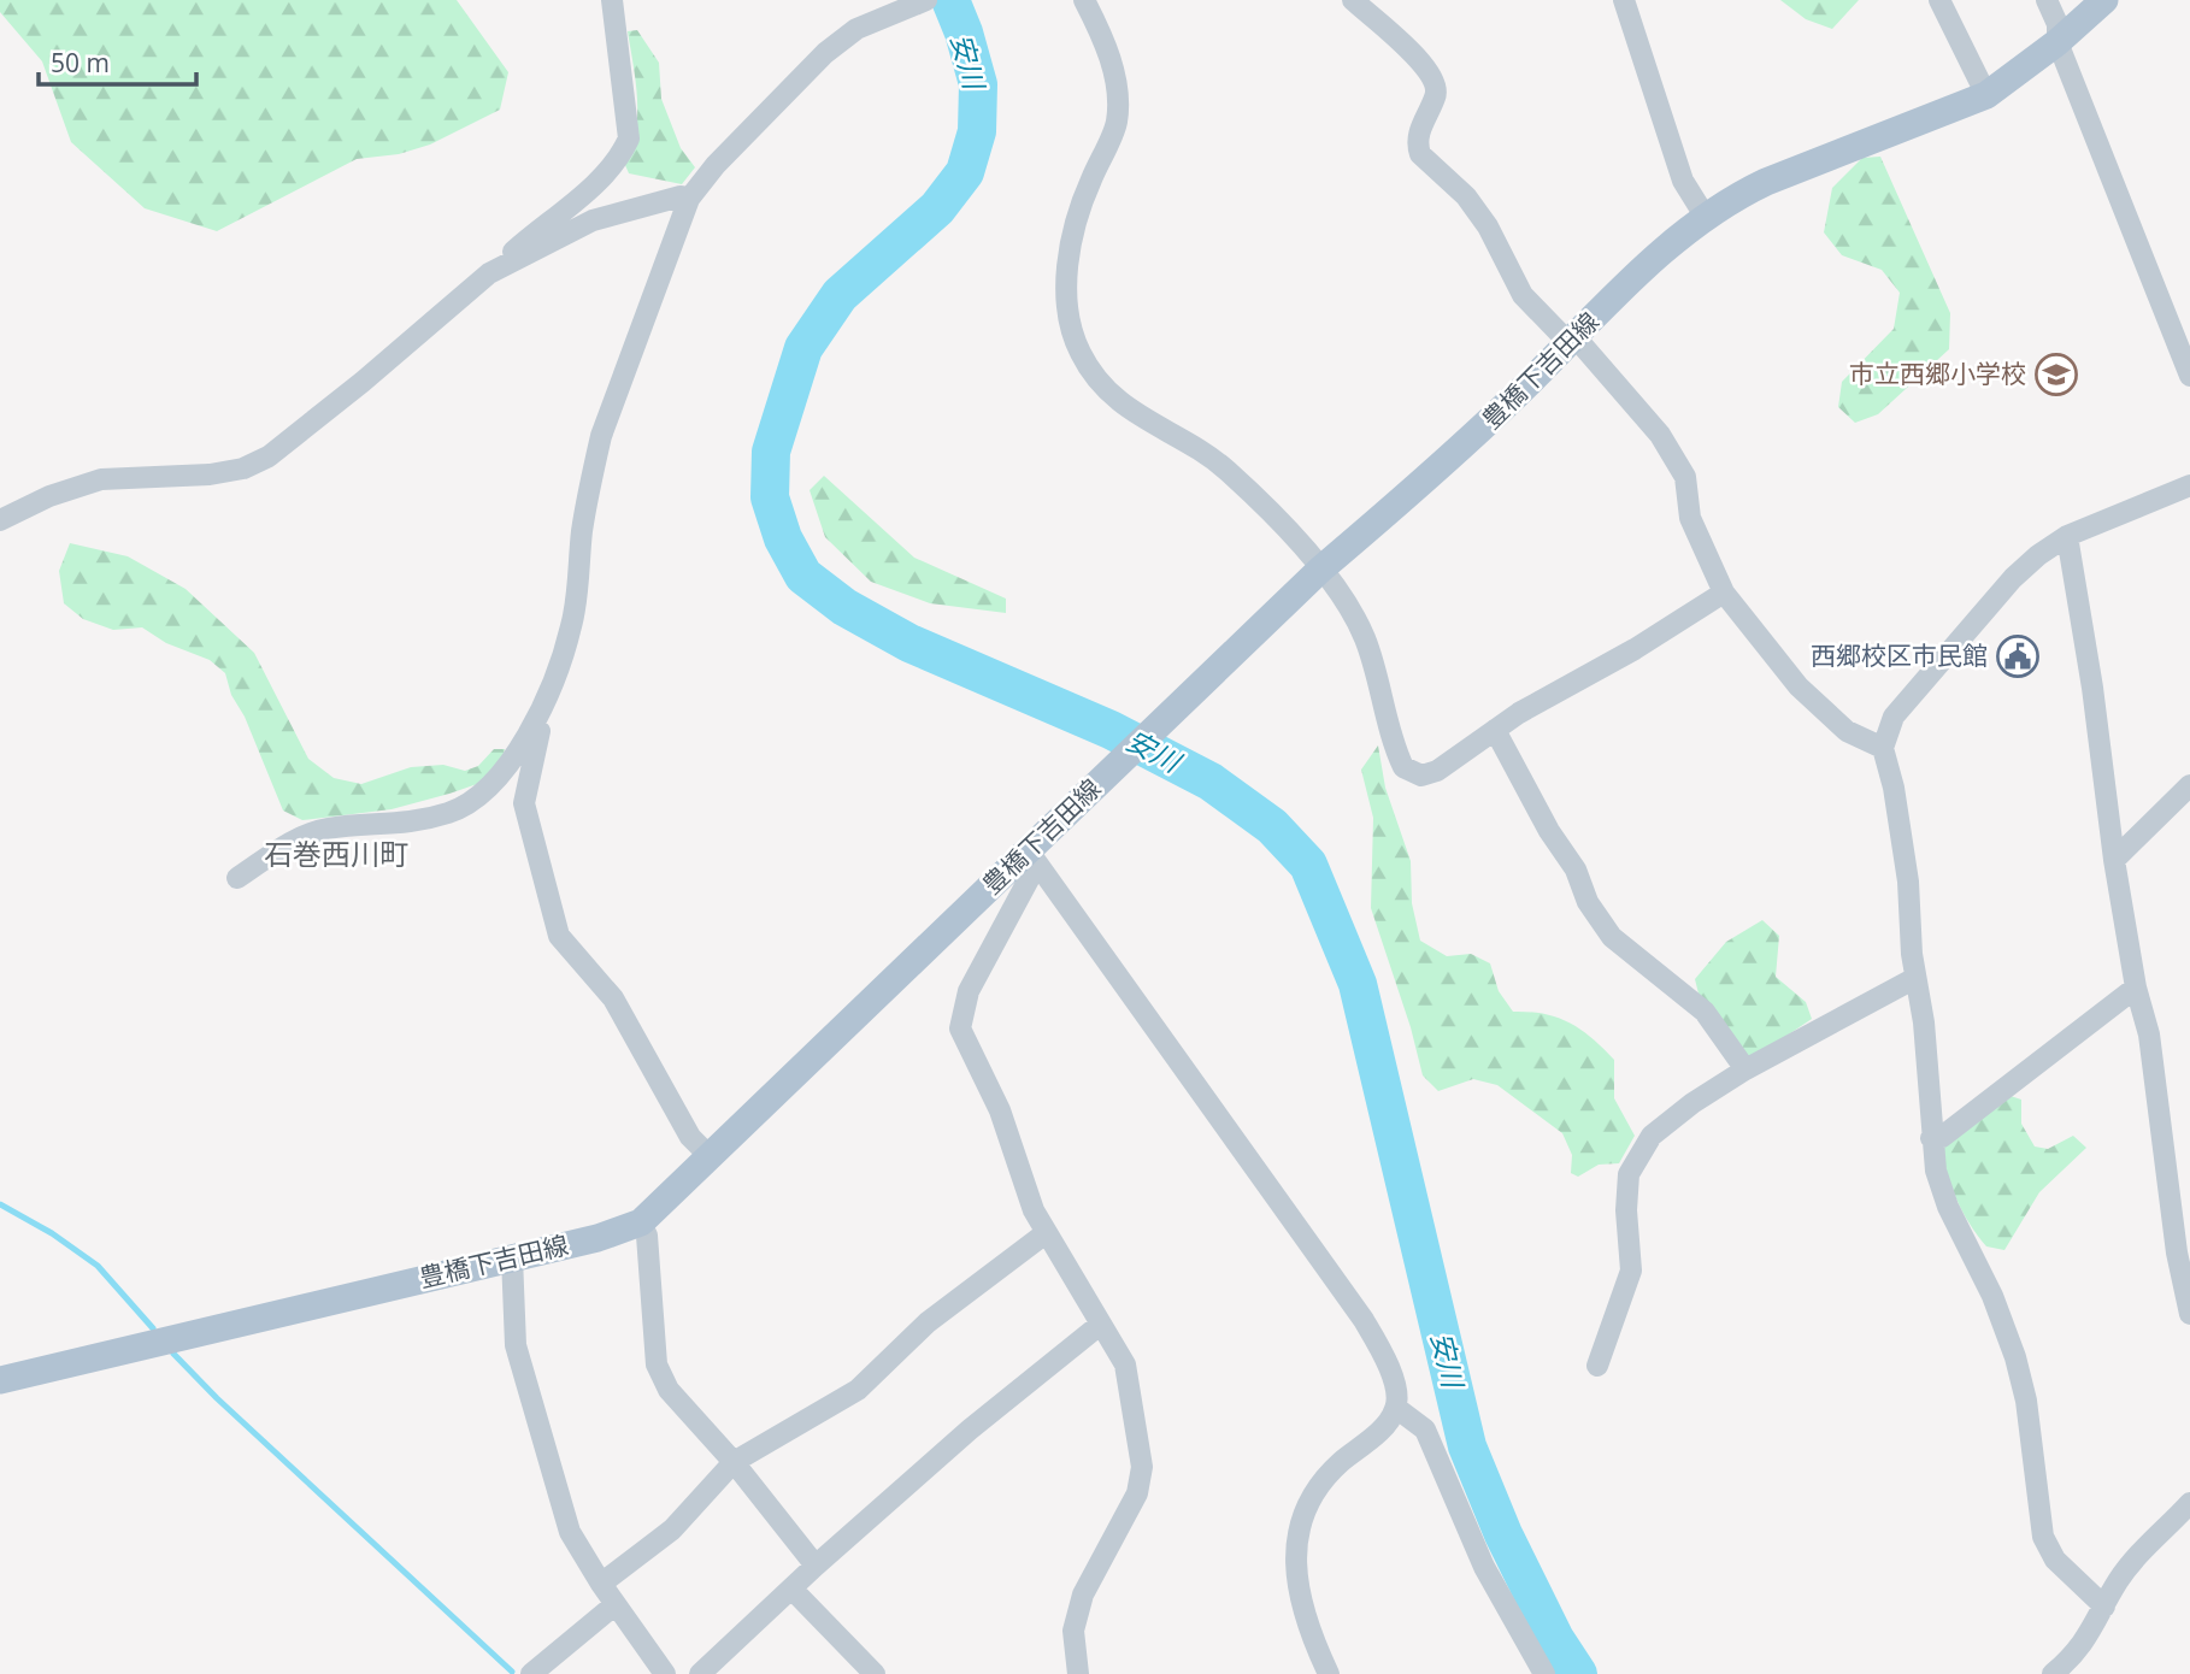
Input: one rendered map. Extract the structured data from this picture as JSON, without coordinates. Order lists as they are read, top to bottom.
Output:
{
  "streets": {
    "main road": ["豊橋下吉田線"]
  },
  "districts": ["石巻西川町"],
  "water": ["安川"],
  "places": {
    "school or university": ["市立西郷小学校"],
    "public building": ["西郷校区市民館"]
  },
  "scale_bar": "50 m"
}
